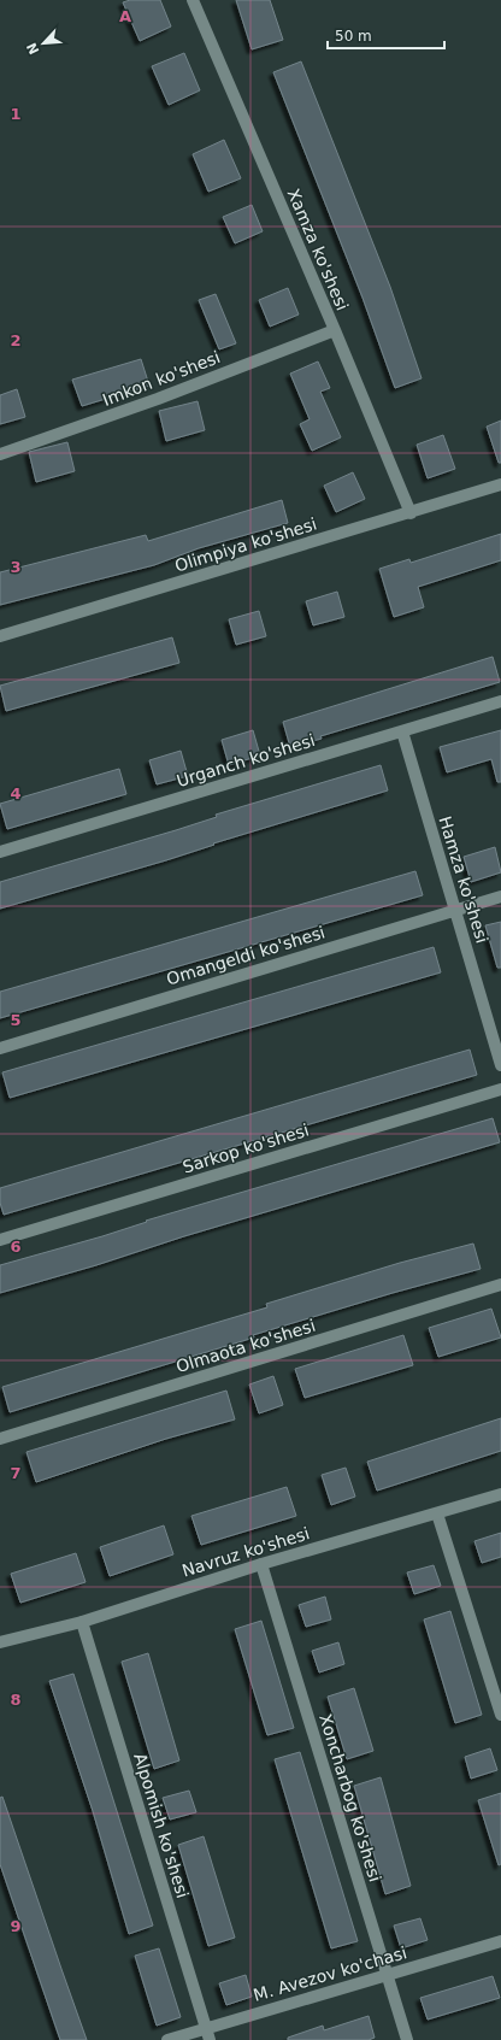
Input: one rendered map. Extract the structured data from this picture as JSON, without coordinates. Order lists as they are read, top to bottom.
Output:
{
  "streets": {
    "street": [
      "Xamza ko'shesi",
      "Imkon ko'shesi",
      "Olimpiya ko'shesi",
      "Urganch ko'shesi",
      "Hamza ko'shesi",
      "Omangeldi ko'shesi",
      "Sarkop ko'shesi",
      "Olmaota ko'shesi",
      "Navruz ko'shesi",
      "Xoncharbog ko'shesi",
      "Alpomish ko'shesi",
      "M. Avezov ko'chasi"
    ]
  },
  "crossings": [
    ["Xamza ko'shesi", "Imkon ko'shesi"],
    ["Xamza ko'shesi", "Olimpiya ko'shesi"],
    ["Urganch ko'shesi", "Hamza ko'shesi"],
    ["Hamza ko'shesi", "Omangeldi ko'shesi"],
    ["Navruz ko'shesi", "Xoncharbog ko'shesi"],
    ["Navruz ko'shesi", "Alpomish ko'shesi"],
    ["Xoncharbog ko'shesi", "M. Avezov ko'chasi"],
    ["Alpomish ko'shesi", "M. Avezov ko'chasi"]
  ],
  "scale_bar": "50 m",
  "north": "bottom left",
  "grid": {
    "columns": ["A"],
    "rows": [
      "1",
      "2",
      "3",
      "4",
      "5",
      "6",
      "7",
      "8",
      "9"
    ]
  }
}
